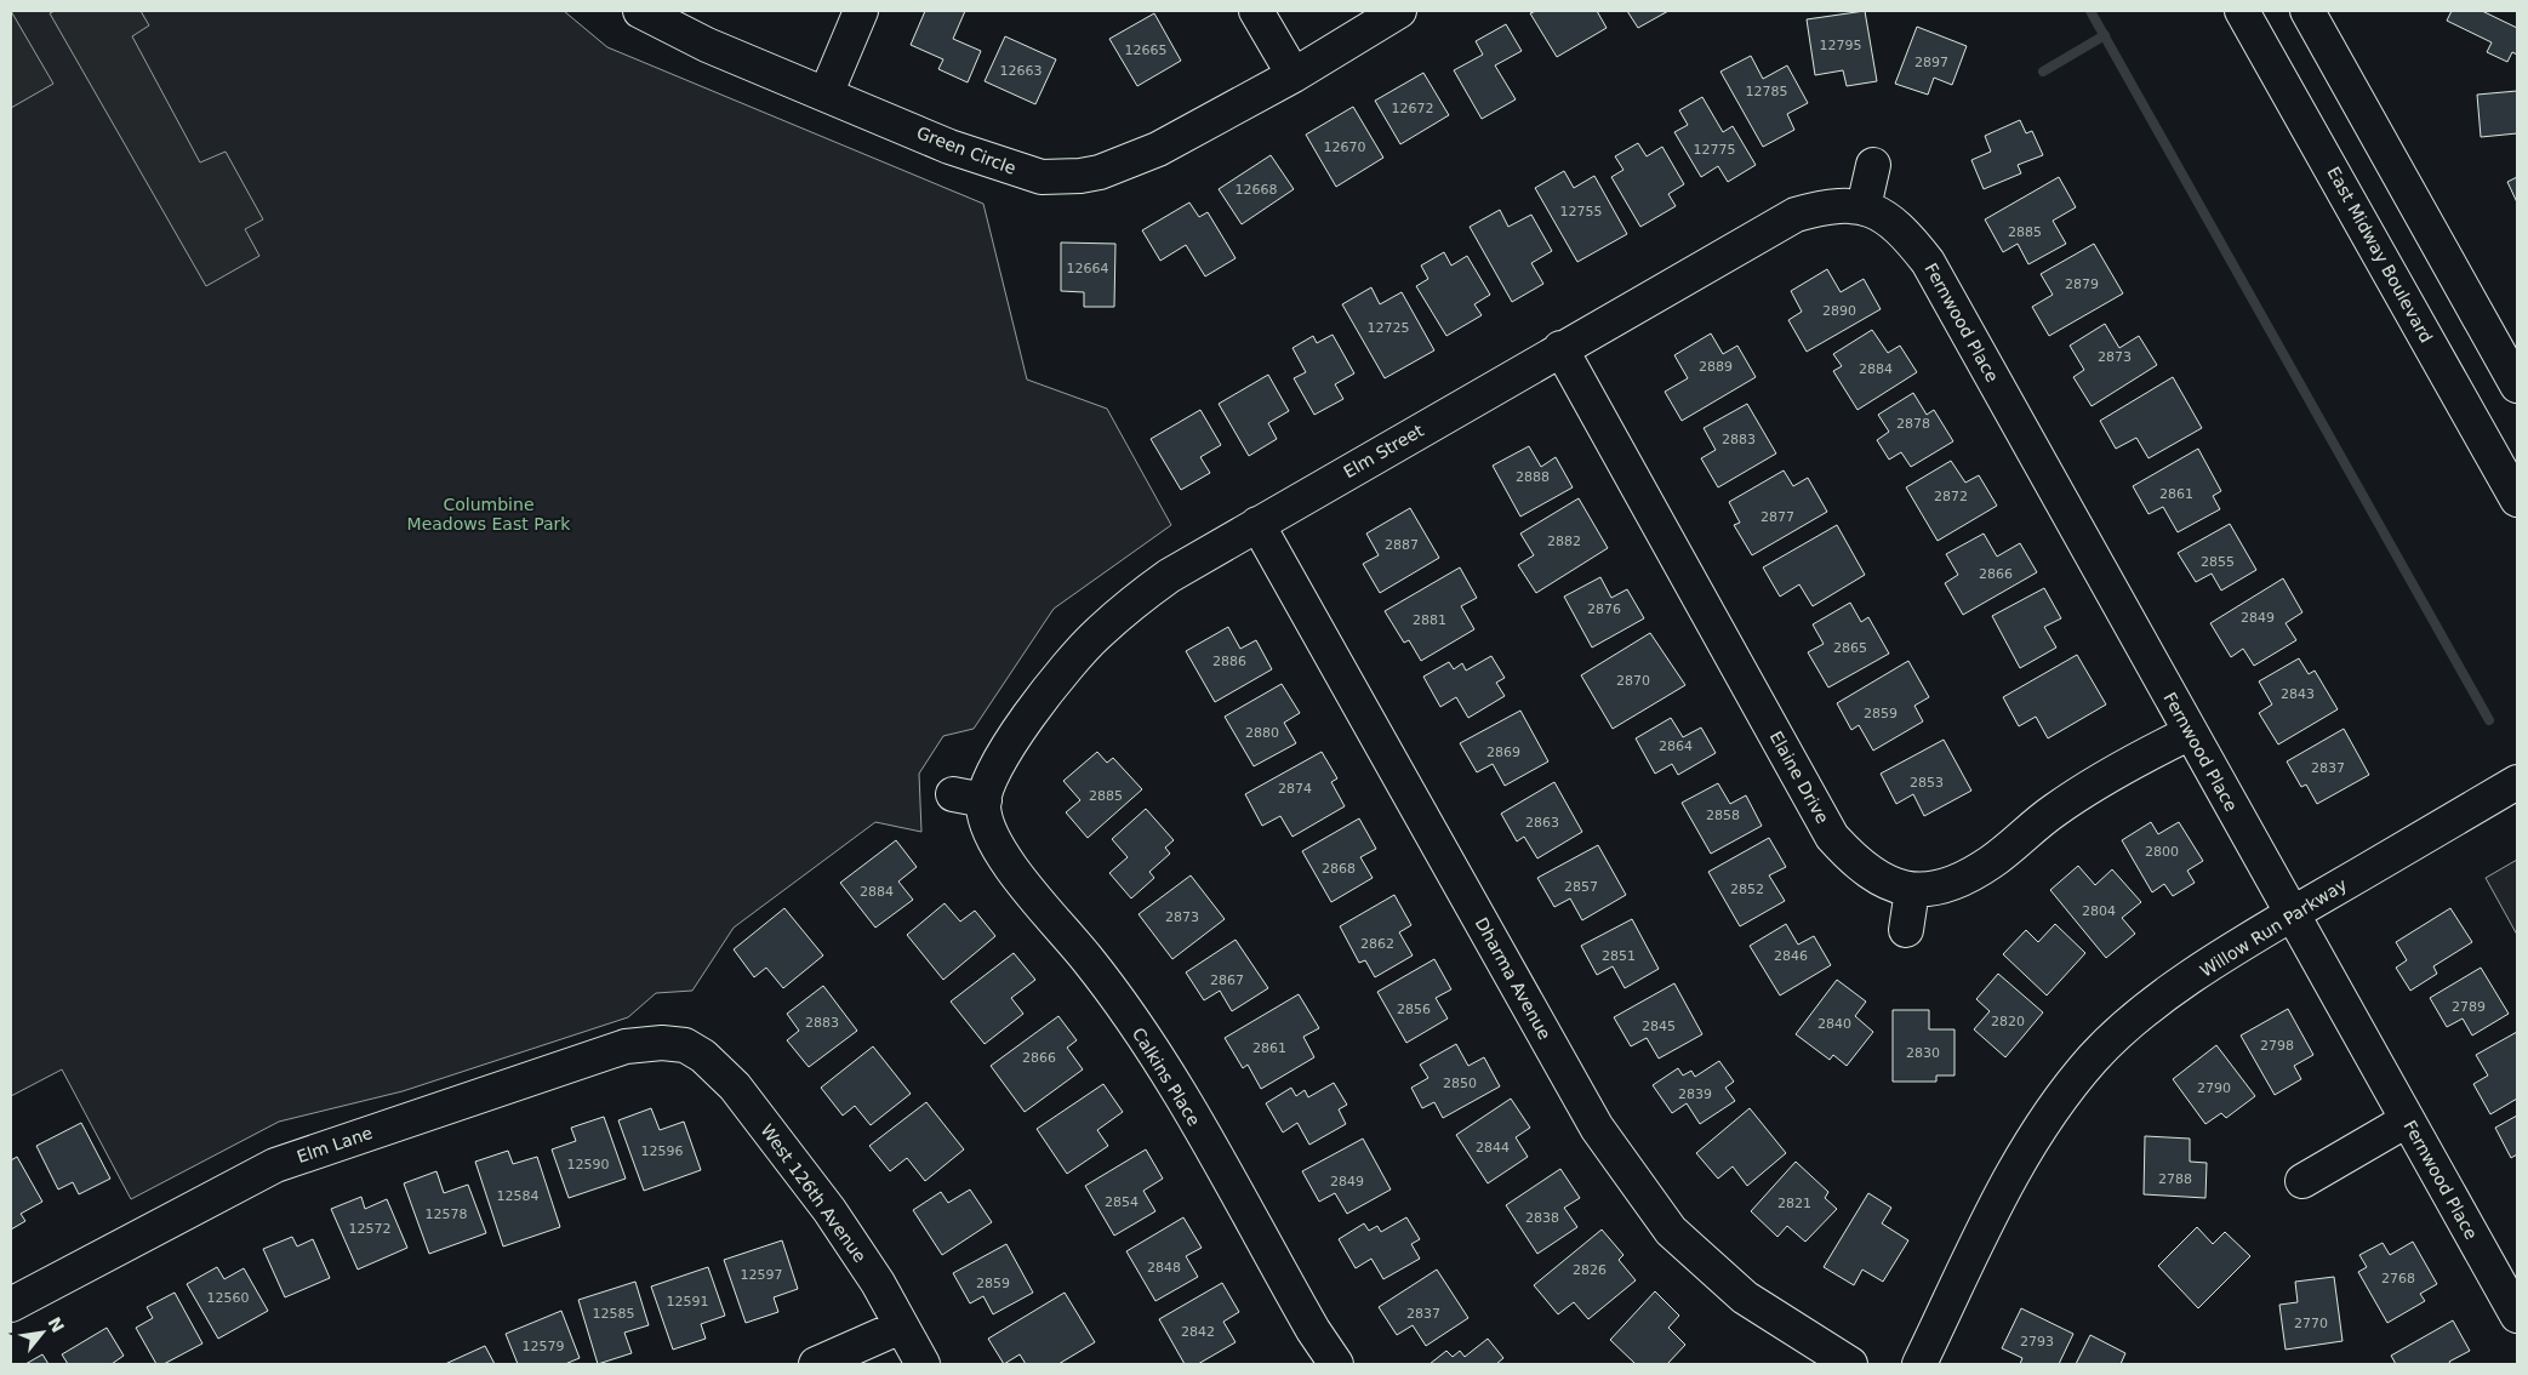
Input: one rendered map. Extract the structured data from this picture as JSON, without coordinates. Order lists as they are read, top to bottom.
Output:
{
  "streets": {
    "street": [
      "Green Circle",
      "East Midway Boulevard",
      "Fernwood Place",
      "Elm Street",
      "Elaine Drive",
      "Willow Run Parkway",
      "Dharma Avenue",
      "Calkins Place",
      "Elm Lane",
      "West 126th Avenue"
    ]
  },
  "crossings": [
    ["Fernwood Place", "Elm Street"],
    ["Fernwood Place", "Elaine Drive"],
    ["Fernwood Place", "Willow Run Parkway"],
    ["Elm Street", "Elaine Drive"],
    ["Elm Street", "Dharma Avenue"],
    ["Elm Street", "Calkins Place"],
    ["Elm Lane", "West 126th Avenue"]
  ],
  "parks": ["Columbine Meadows East Park"],
  "house_numbers": [
    "12795",
    "12665",
    "2897",
    "12663",
    "12785",
    "12672",
    "12670",
    "12775",
    "12668",
    "12755",
    "2885",
    "12664",
    "2879",
    "2890",
    "12725",
    "2873",
    "2889",
    "2884",
    "2878",
    "2883",
    "2888",
    "2861",
    "2872",
    "2877",
    "2882",
    "2887",
    "2855",
    "2866",
    "2876",
    "2849",
    "2881",
    "2865",
    "2886",
    "2870",
    "2843",
    "2859",
    "2880",
    "2864",
    "2869",
    "2837",
    "2853",
    "2874",
    "2885",
    "2858",
    "2863",
    "2800",
    "2868",
    "2857",
    "2852",
    "2884",
    "2804",
    "2873",
    "2862",
    "2851",
    "2846",
    "2867",
    "2789",
    "2856",
    "2820",
    "2883",
    "2840",
    "2845",
    "2798",
    "2861",
    "2830",
    "2866",
    "2850",
    "2790",
    "2839",
    "2844",
    "12596",
    "12590",
    "2788",
    "2849",
    "12584",
    "2854",
    "2821",
    "12578",
    "2838",
    "12572",
    "2848",
    "2826",
    "12597",
    "2768",
    "2859",
    "12560",
    "12591",
    "12585",
    "2837",
    "2770",
    "2842",
    "2793",
    "12579"
  ],
  "north": "top right"
}
